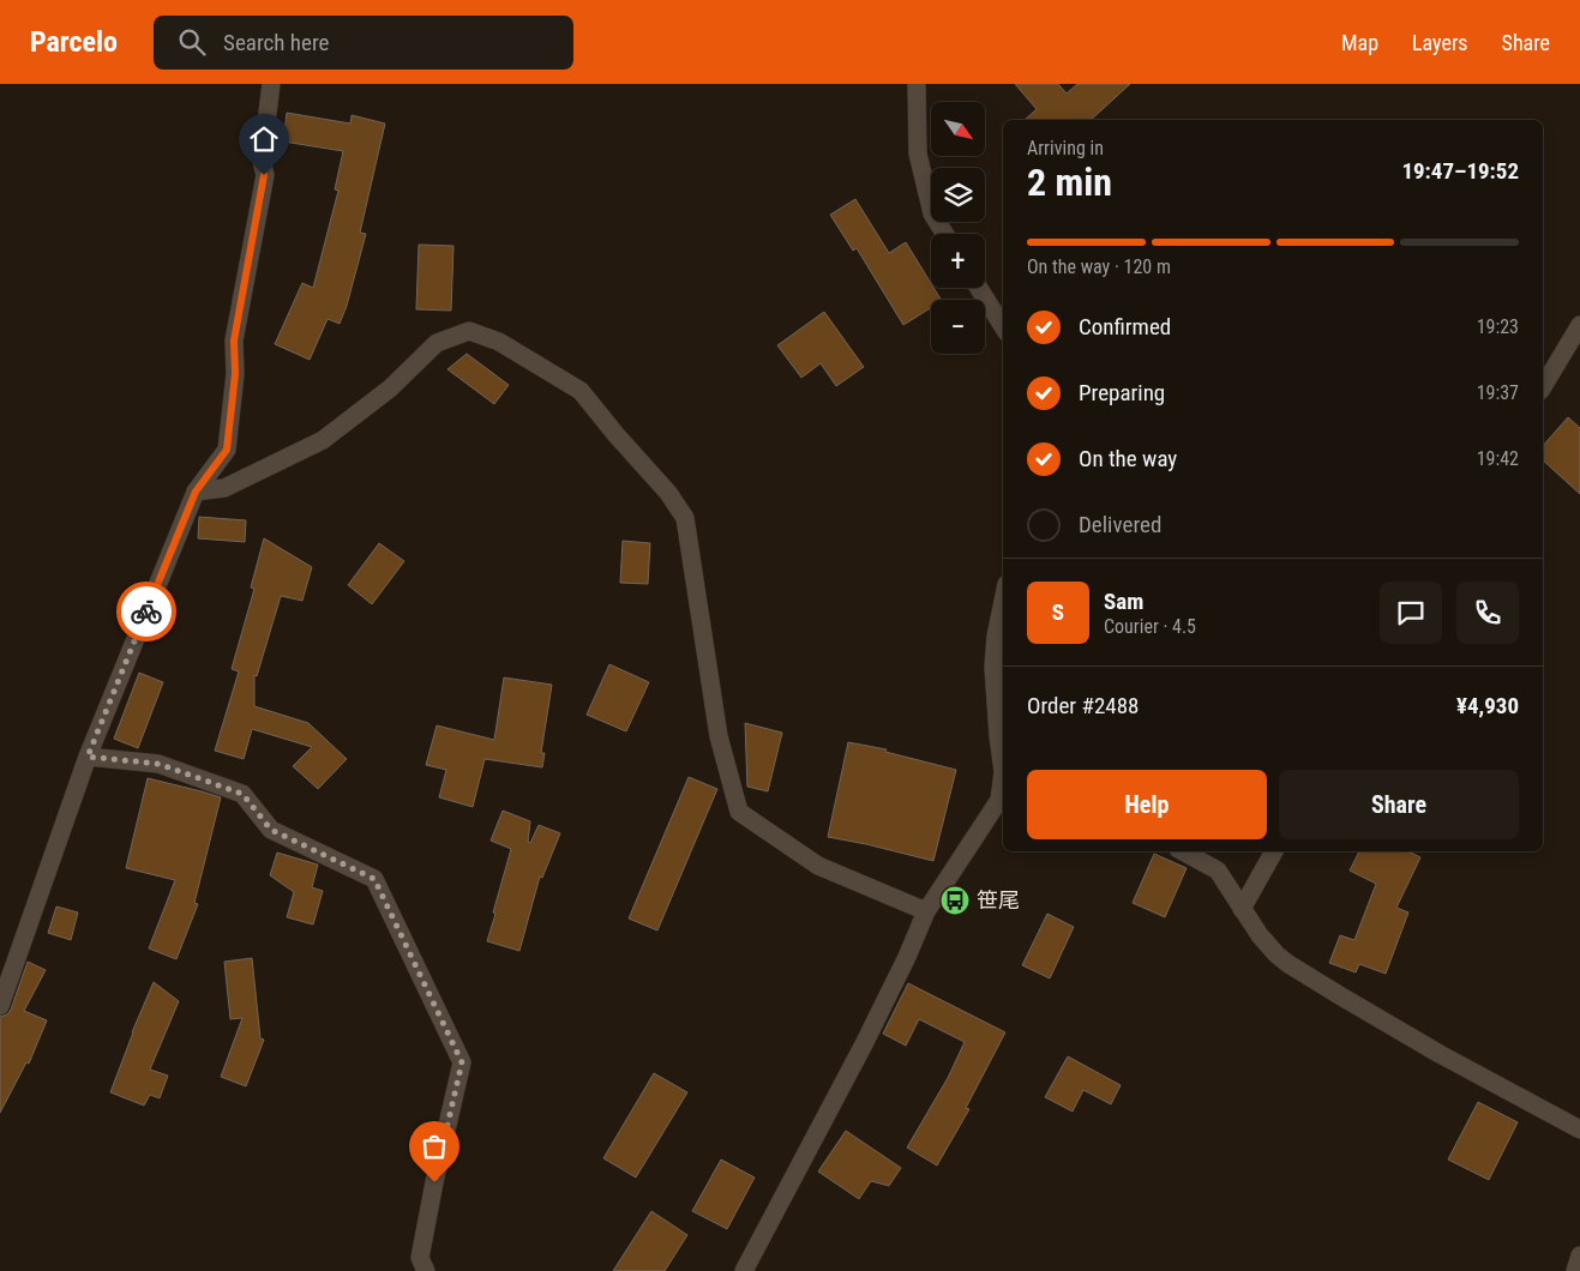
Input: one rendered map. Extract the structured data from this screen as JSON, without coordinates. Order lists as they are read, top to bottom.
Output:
{
  "places": {
    "bus stop": ["笹尾"]
  },
  "north": "bottom right",
  "page": {
    "header": "Parcelo",
    "search": "Search here",
    "nav": ["Map", "Layers", "Share"],
    "map_buttons": ["+", "−"],
    "heading": ["2 min", "Arriving in", "19:47–19:52"],
    "panel": [
      "Sam",
      "Courier · 4.5",
      "Order #2488",
      "¥4,930"
    ],
    "bar": "On the way · 120 m",
    "list": [
      ["Confirmed", "19:23"],
      ["Preparing", "19:37"],
      ["On the way", "19:42"],
      "Delivered"
    ],
    "round": "S",
    "buttons": ["Help", "Share"]
  }
}
